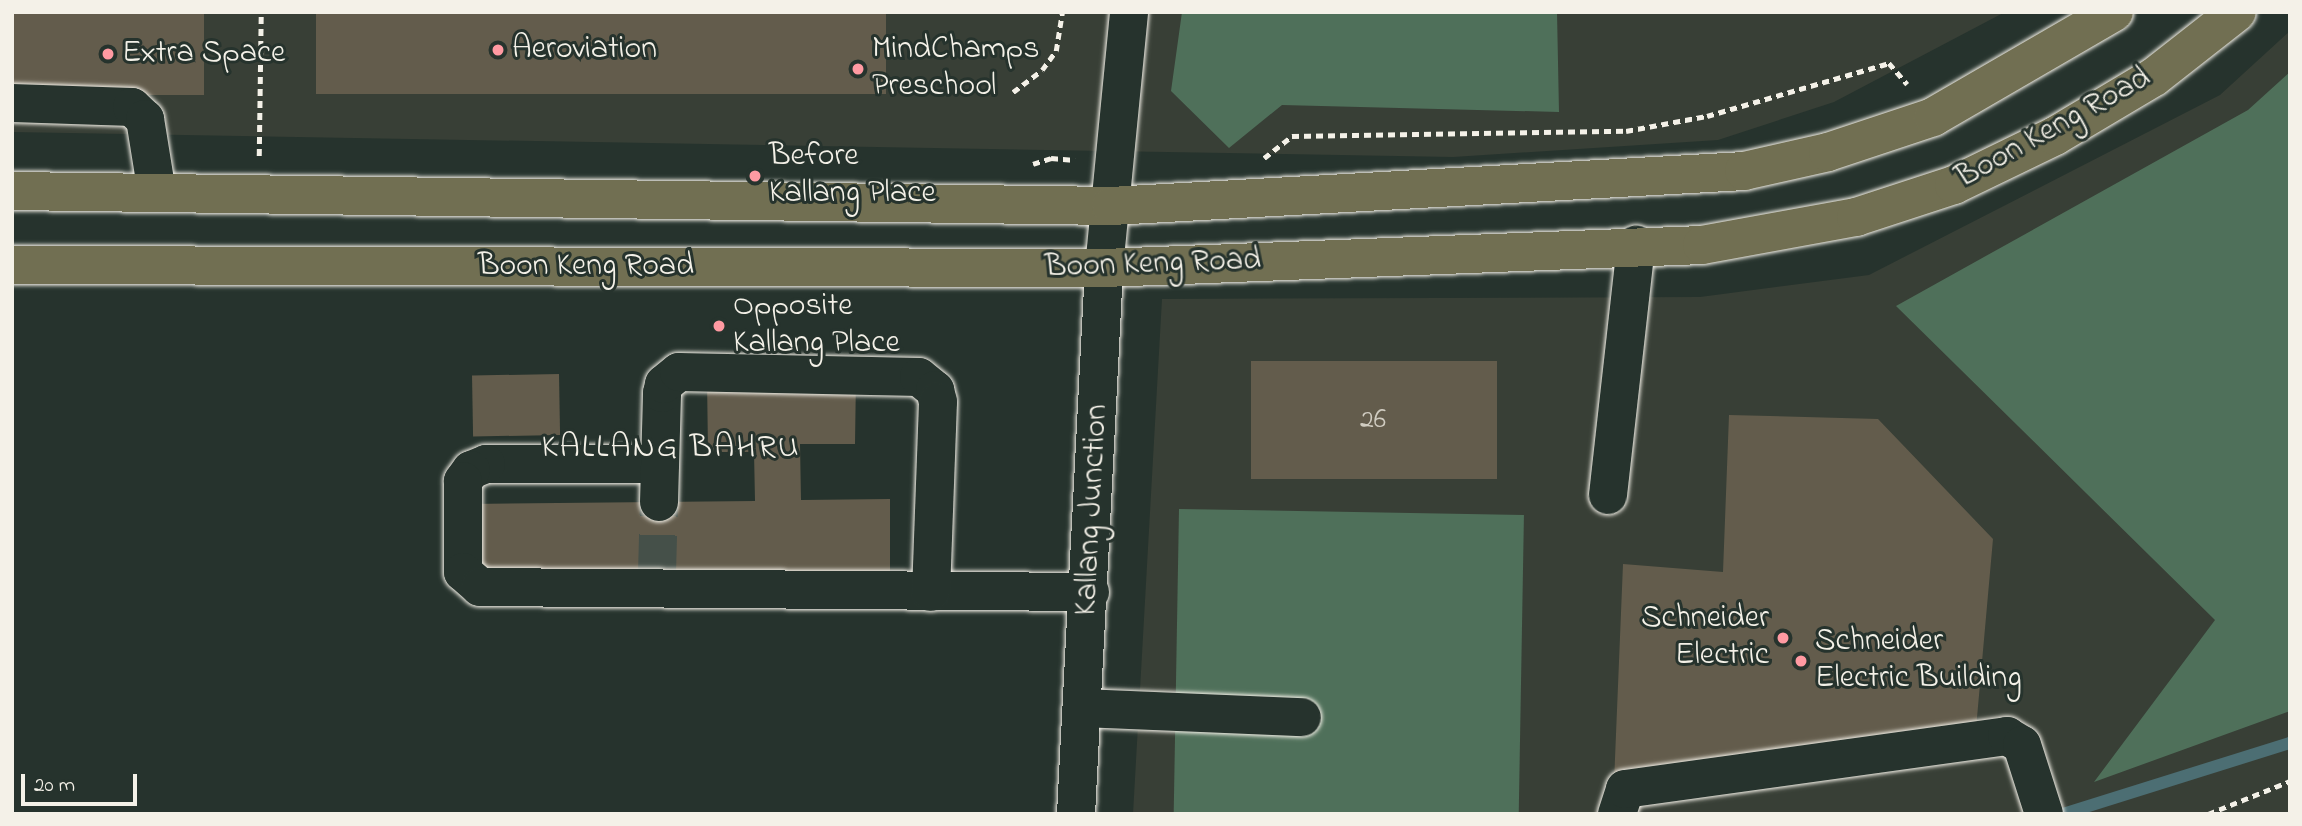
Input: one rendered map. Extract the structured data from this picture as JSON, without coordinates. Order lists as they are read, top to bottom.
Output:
{
  "streets": {
    "main road": ["Boon Keng Road"],
    "street": ["Kallang Junction"]
  },
  "crossings": [
    ["Boon Keng Road", "Kallang Junction"]
  ],
  "districts": ["KALLANG BAHRU"],
  "places": [
    "Aeroviation",
    "Extra Space",
    "MindChamps Preschool",
    "Before Kallang Place",
    "Opposite Kallang Place",
    "Schneider Electric",
    "Schneider Electric Building"
  ],
  "house_numbers": ["26"],
  "scale_bar": "20 m"
}
